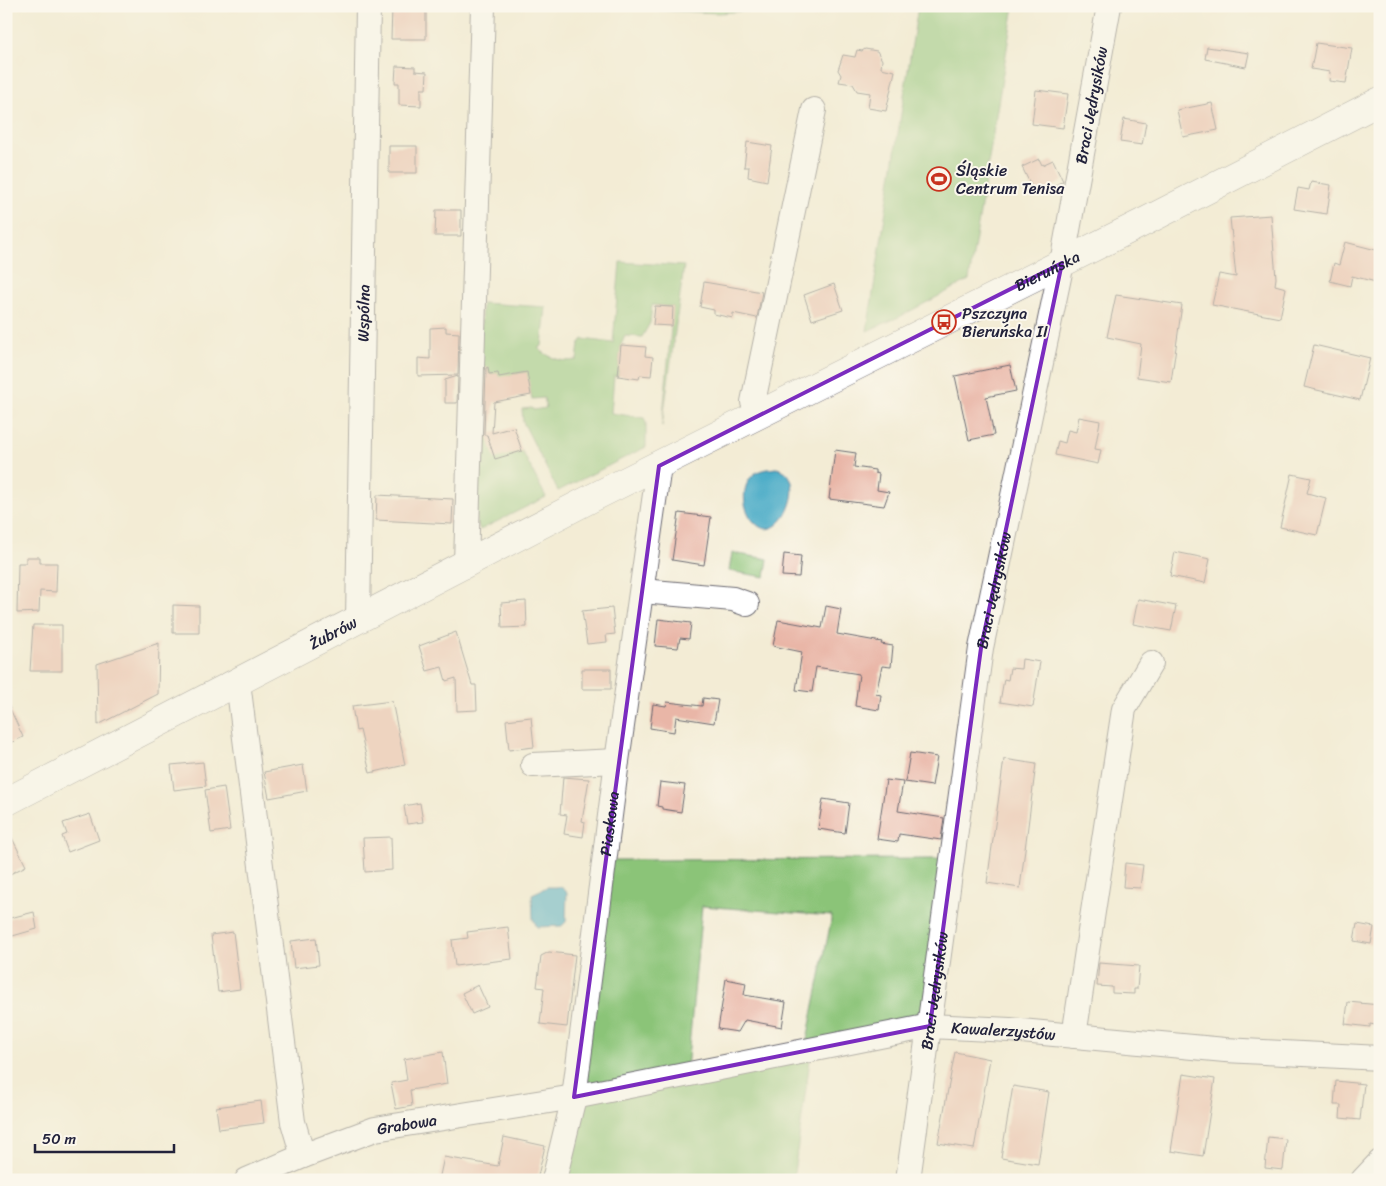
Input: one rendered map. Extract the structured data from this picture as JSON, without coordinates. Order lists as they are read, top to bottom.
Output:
{
  "streets": {
    "main road": ["Bieruńska", "Żubrów"],
    "street": [
      "Braci Jędrysików",
      "Wspólna",
      "Piaskowa",
      "Kawalerzystów",
      "Grabowa"
    ]
  },
  "crossings": [
    ["Braci Jędrysików", "Bieruńska"],
    ["Braci Jędrysików", "Kawalerzystów"],
    ["Bieruńska", "Żubrów"],
    ["Bieruńska", "Piaskowa"],
    ["Wspólna", "Żubrów"],
    ["Żubrów", "Piaskowa"],
    ["Piaskowa", "Kawalerzystów"],
    ["Piaskowa", "Grabowa"],
    ["Kawalerzystów", "Grabowa"]
  ],
  "places": {
    "sports": ["Śląskie Centrum Tenisa"],
    "bus stop": ["Pszczyna Bieruńska II"]
  },
  "scale_bar": "50 m"
}
